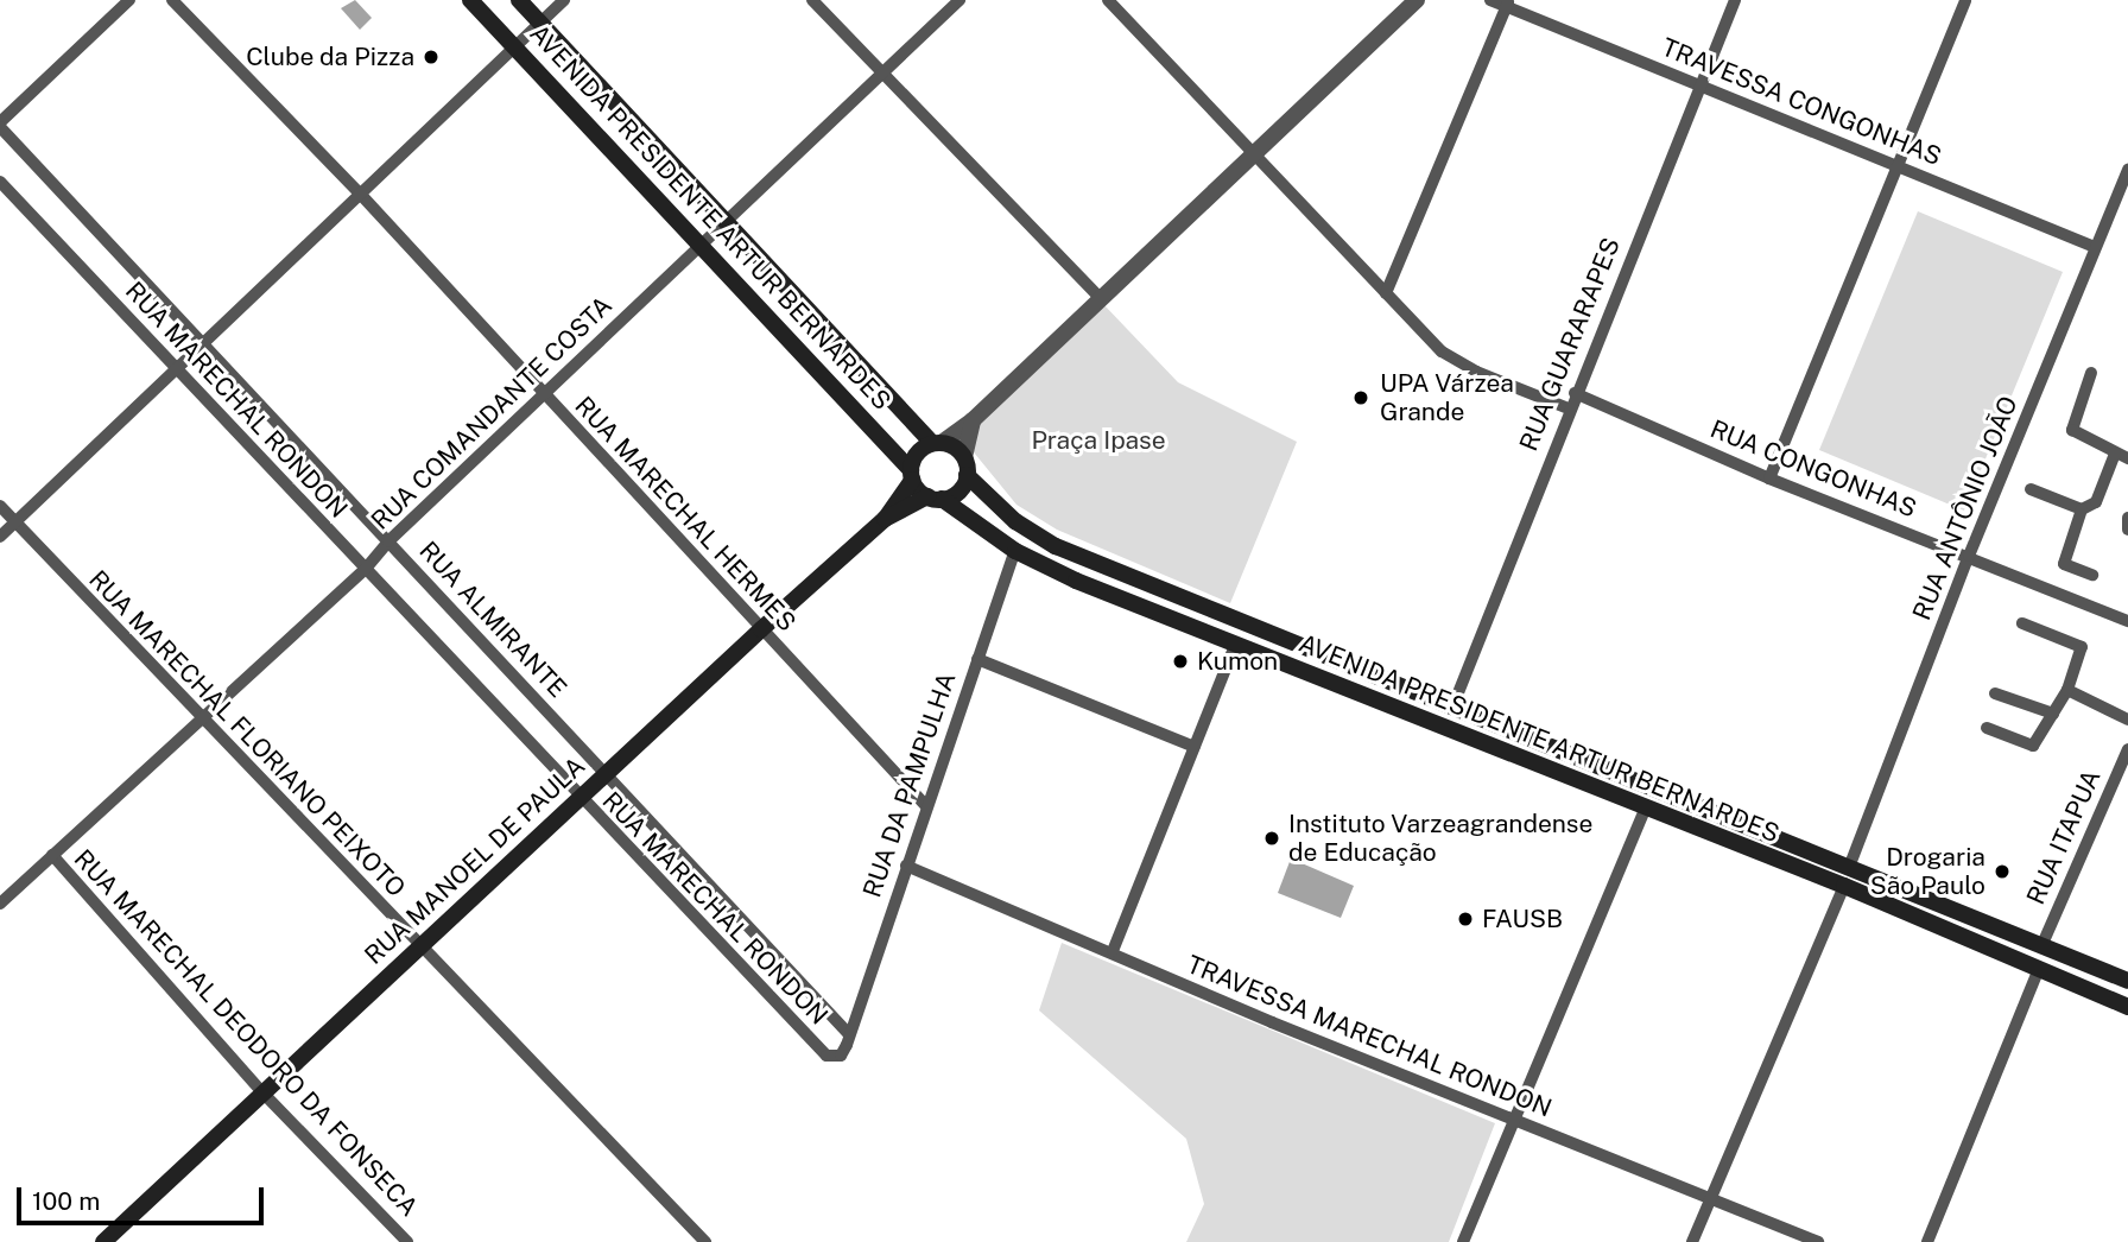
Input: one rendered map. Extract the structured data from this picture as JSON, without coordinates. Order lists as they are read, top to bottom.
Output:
{
  "streets": {
    "main road": ["AVENIDA PRESIDENTE ARTUR BERNARDES", "RUA MANOEL DE PAULA"],
    "street": [
      "TRAVESSA CONGONHAS",
      "RUA GUARARAPES",
      "RUA MARECHAL RONDON",
      "RUA COMANDANTE COSTA",
      "RUA CONGONHAS",
      "RUA ANTÔNIO JOÃO",
      "RUA MARECHAL HERMES",
      "RUA ALMIRANTE",
      "RUA MARECHAL FLORIANO PEIXOTO",
      "RUA DA PAMPULHA",
      "RUA ITAPUA",
      "RUA MARECHAL DEODORO DA FONSECA",
      "TRAVESSA MARECHAL RONDON"
    ]
  },
  "crossings": [
    ["TRAVESSA CONGONHAS", "RUA GUARARAPES"],
    ["TRAVESSA CONGONHAS", "RUA ANTÔNIO JOÃO"],
    ["AVENIDA PRESIDENTE ARTUR BERNARDES", "RUA GUARARAPES"],
    ["AVENIDA PRESIDENTE ARTUR BERNARDES", "RUA COMANDANTE COSTA"],
    ["AVENIDA PRESIDENTE ARTUR BERNARDES", "RUA ANTÔNIO JOÃO"],
    ["AVENIDA PRESIDENTE ARTUR BERNARDES", "RUA DA PAMPULHA"],
    ["AVENIDA PRESIDENTE ARTUR BERNARDES", "RUA ITAPUA"],
    ["AVENIDA PRESIDENTE ARTUR BERNARDES", "RUA MANOEL DE PAULA"],
    ["RUA GUARARAPES", "RUA CONGONHAS"],
    ["RUA MARECHAL RONDON", "RUA COMANDANTE COSTA"],
    ["RUA MARECHAL RONDON", "RUA ALMIRANTE"],
    ["RUA MARECHAL RONDON", "RUA DA PAMPULHA"],
    ["RUA MARECHAL RONDON", "RUA MANOEL DE PAULA"],
    ["RUA COMANDANTE COSTA", "RUA MARECHAL HERMES"],
    ["RUA COMANDANTE COSTA", "RUA ALMIRANTE"],
    ["RUA COMANDANTE COSTA", "RUA MARECHAL FLORIANO PEIXOTO"],
    ["RUA COMANDANTE COSTA", "RUA MARECHAL DEODORO DA FONSECA"],
    ["RUA CONGONHAS", "RUA ANTÔNIO JOÃO"],
    ["RUA MARECHAL HERMES", "RUA DA PAMPULHA"],
    ["RUA MARECHAL HERMES", "RUA MANOEL DE PAULA"],
    ["RUA ALMIRANTE", "RUA DA PAMPULHA"],
    ["RUA ALMIRANTE", "RUA MANOEL DE PAULA"],
    ["RUA MARECHAL FLORIANO PEIXOTO", "RUA MANOEL DE PAULA"],
    ["RUA DA PAMPULHA", "TRAVESSA MARECHAL RONDON"],
    ["RUA MANOEL DE PAULA", "RUA MARECHAL DEODORO DA FONSECA"]
  ],
  "parks": ["Praça Ipase"],
  "places": [
    "Clube da Pizza",
    "UPA Várzea Grande",
    "Kumon",
    "Instituto Varzeagrandense de Educação",
    "Drogaria São Paulo",
    "FAUSB"
  ],
  "scale_bar": "100 m"
}
